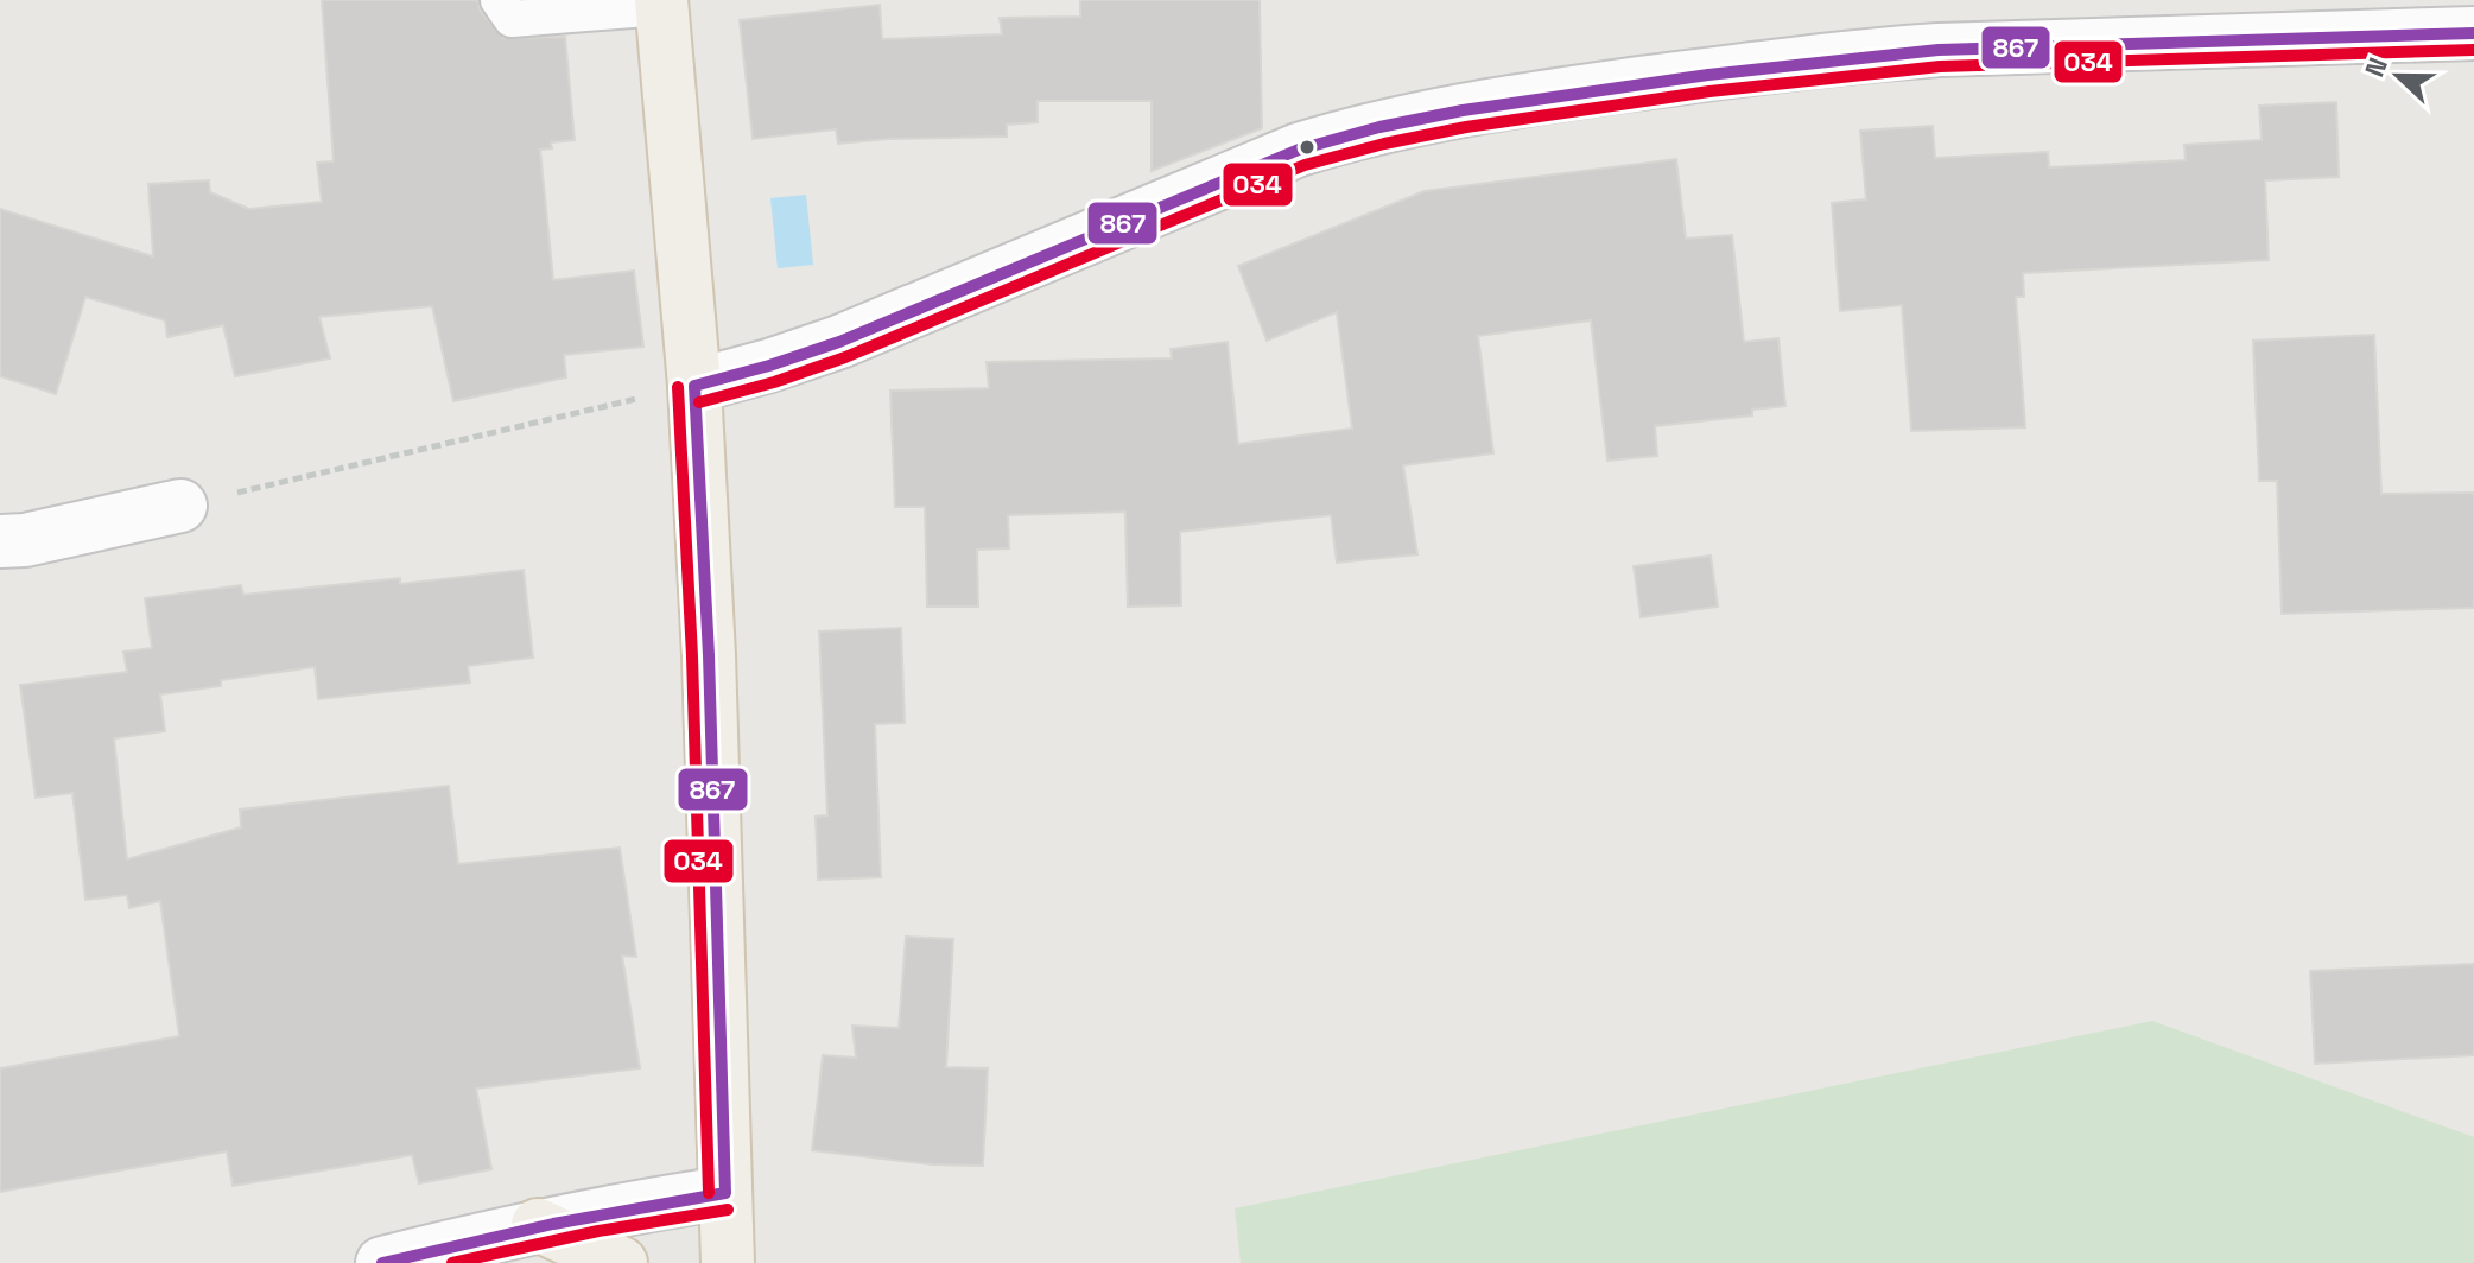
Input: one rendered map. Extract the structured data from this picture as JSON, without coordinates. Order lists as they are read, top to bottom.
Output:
{
  "lines": ["transit line 867", "transit line 034"],
  "north": "left"
}
